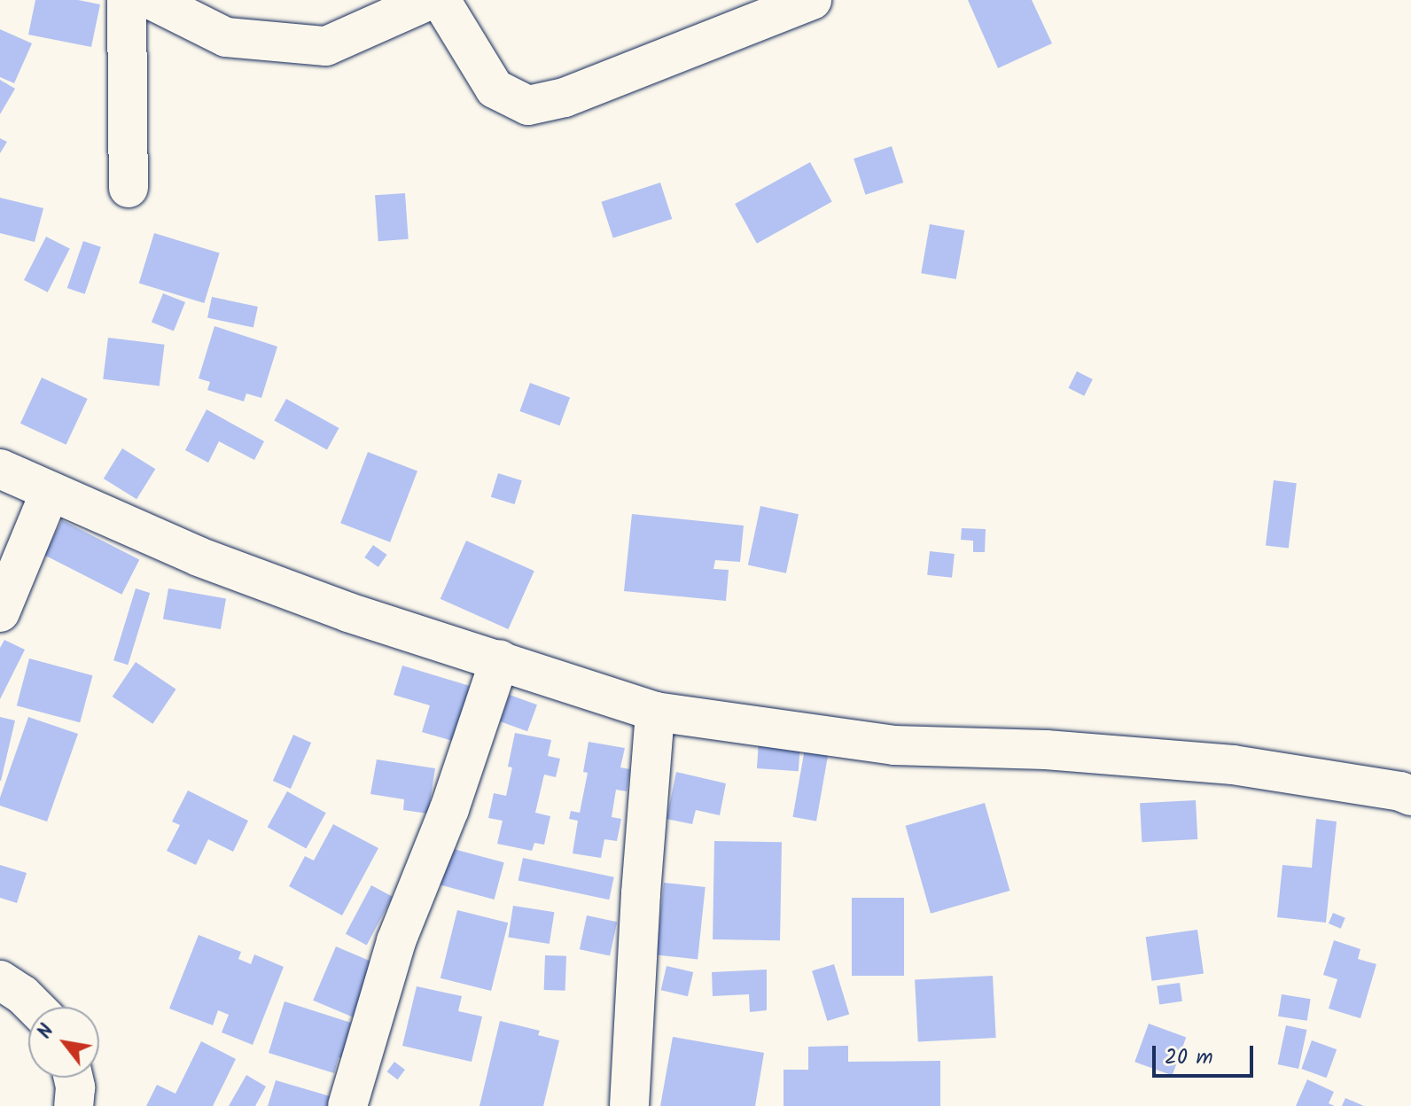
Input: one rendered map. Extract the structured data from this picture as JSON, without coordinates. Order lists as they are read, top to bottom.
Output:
{
  "scale_bar": "20 m",
  "north": "top left"
}
